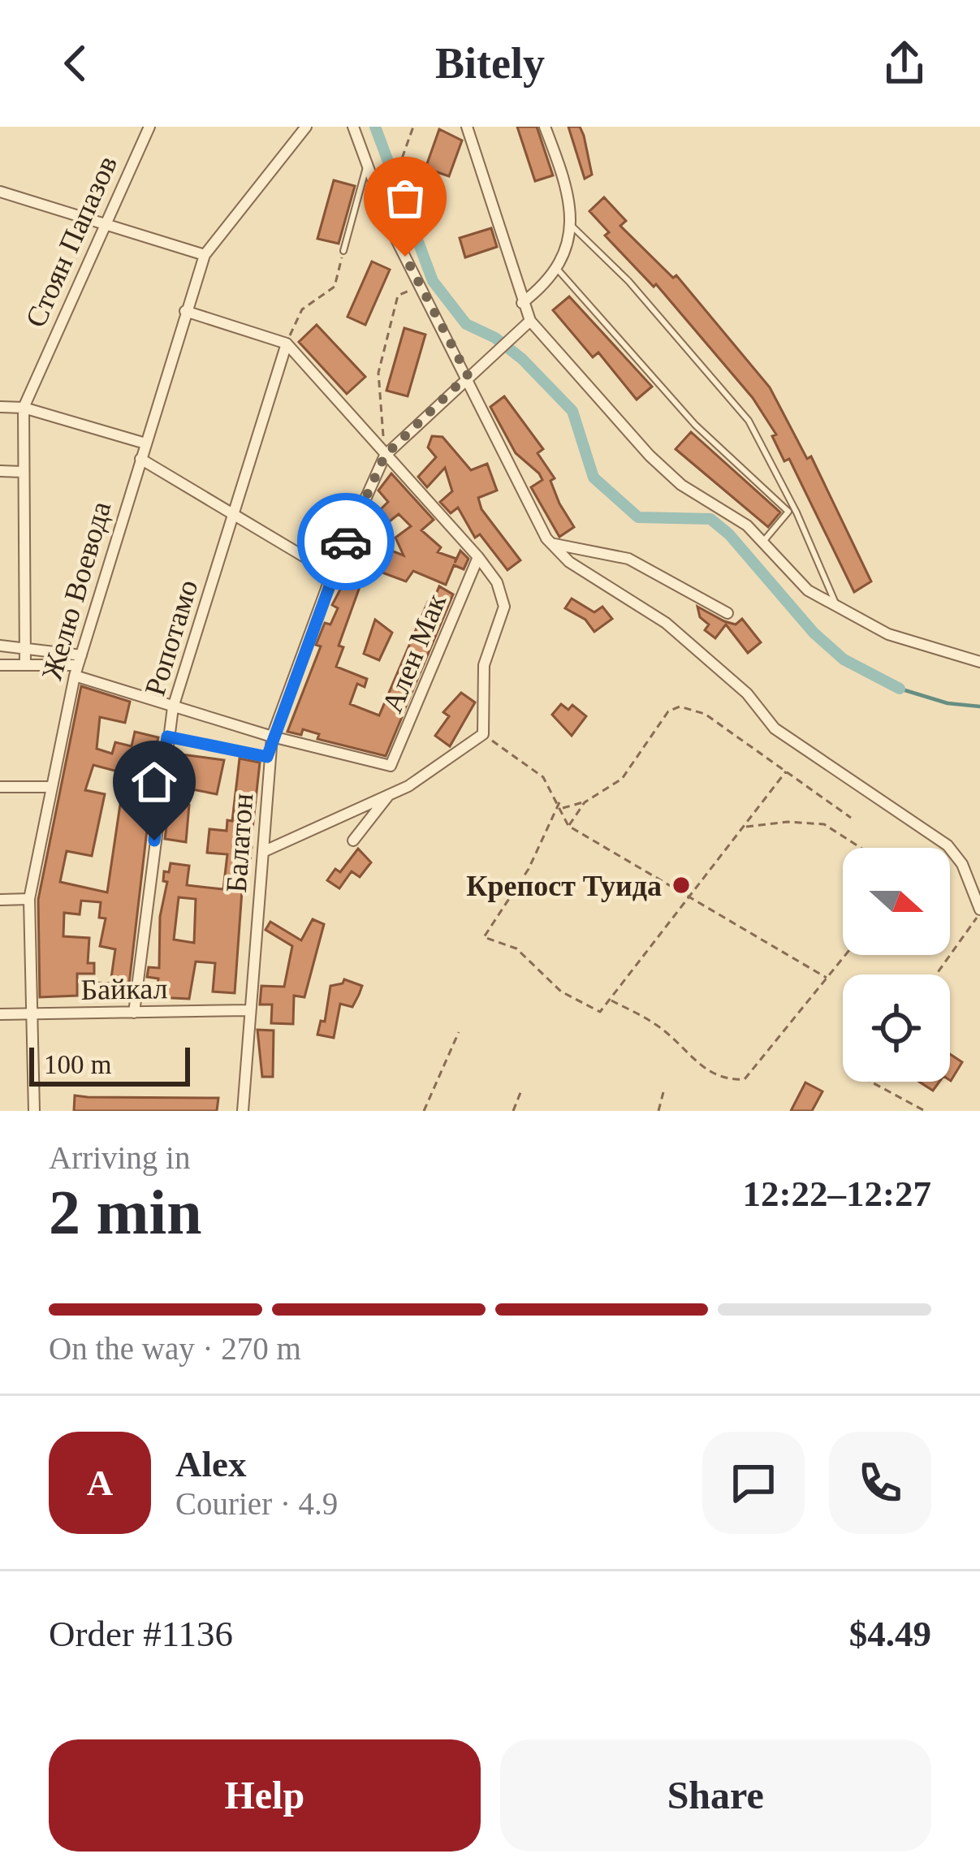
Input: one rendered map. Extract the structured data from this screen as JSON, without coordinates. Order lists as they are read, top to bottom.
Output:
{
  "streets": {
    "street": [
      "Стоян Папазов",
      "Желю Воевода",
      "Ропотамо",
      "Ален Мак",
      "Балатон",
      "Байкал"
    ]
  },
  "crossings": [
    ["Желю Воевода", "Байкал"],
    ["Ропотамо", "Байкал"],
    ["Ален Мак", "Балатон"],
    ["Балатон", "Байкал"]
  ],
  "places": ["Крепост Туида"],
  "scale_bar": "100 m",
  "north": "right",
  "page": {
    "header": "Bitely",
    "scale": "100 m",
    "heading": ["2 min", "Arriving in", "12:22–12:27"],
    "panel": [
      "Alex",
      "Courier · 4.9",
      "Order #1136",
      "$4.49"
    ],
    "bar": "On the way · 270 m",
    "round": "A",
    "buttons": ["Help", "Share"]
  }
}
